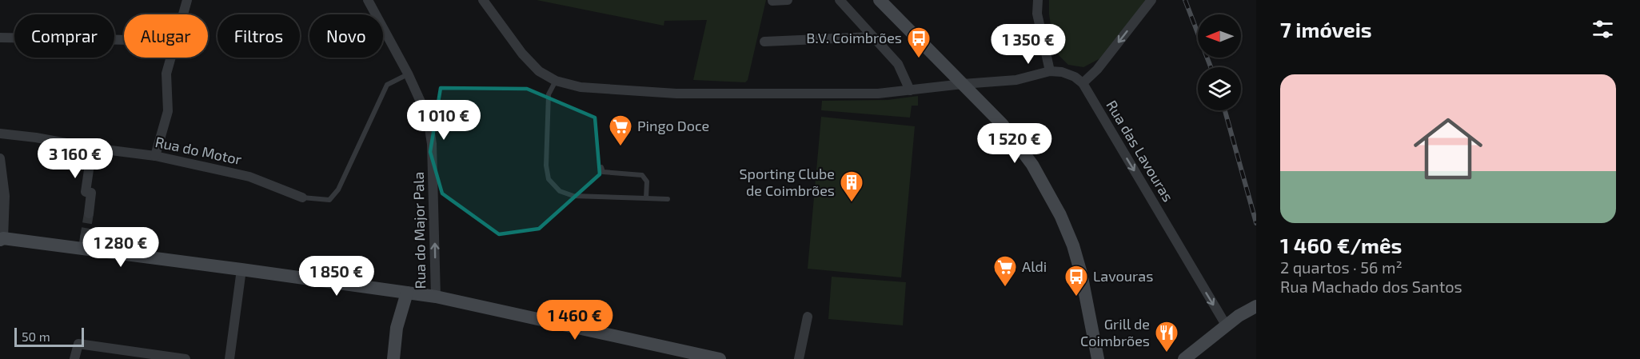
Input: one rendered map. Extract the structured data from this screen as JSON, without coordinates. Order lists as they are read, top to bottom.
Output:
{
  "streets": {
    "street": ["Rua do Motor", "Rua das Lavouras", "Rua do Major Pala"]
  },
  "one_way": ["Rua das Lavouras", "Rua do Major Pala"],
  "places": {
    "bus stop": ["B.V. Coimbrões", "Lavouras"],
    "supermarket": ["Pingo Doce", "Aldi"],
    "building": ["Sporting Clube de Coimbrões"],
    "restaurant": ["Grill de Coimbrões"]
  },
  "scale_bar": "50 m",
  "north": "left",
  "page": {
    "heading": "7 imóveis",
    "chip": [
      "Comprar",
      "Alugar",
      "Filtros",
      "Novo"
    ],
    "price": [
      "1 350 €",
      "1 010 €",
      "1 520 €",
      "3 160 €",
      "1 280 €",
      "1 850 €",
      "1 460 €"
    ],
    "list": [
      {
        "name": "1 460 €/mês",
        "note": "2 quartos · 56 m² · Rua Machado dos Santos"
      }
    ],
    "scale": "50 m"
  }
}
